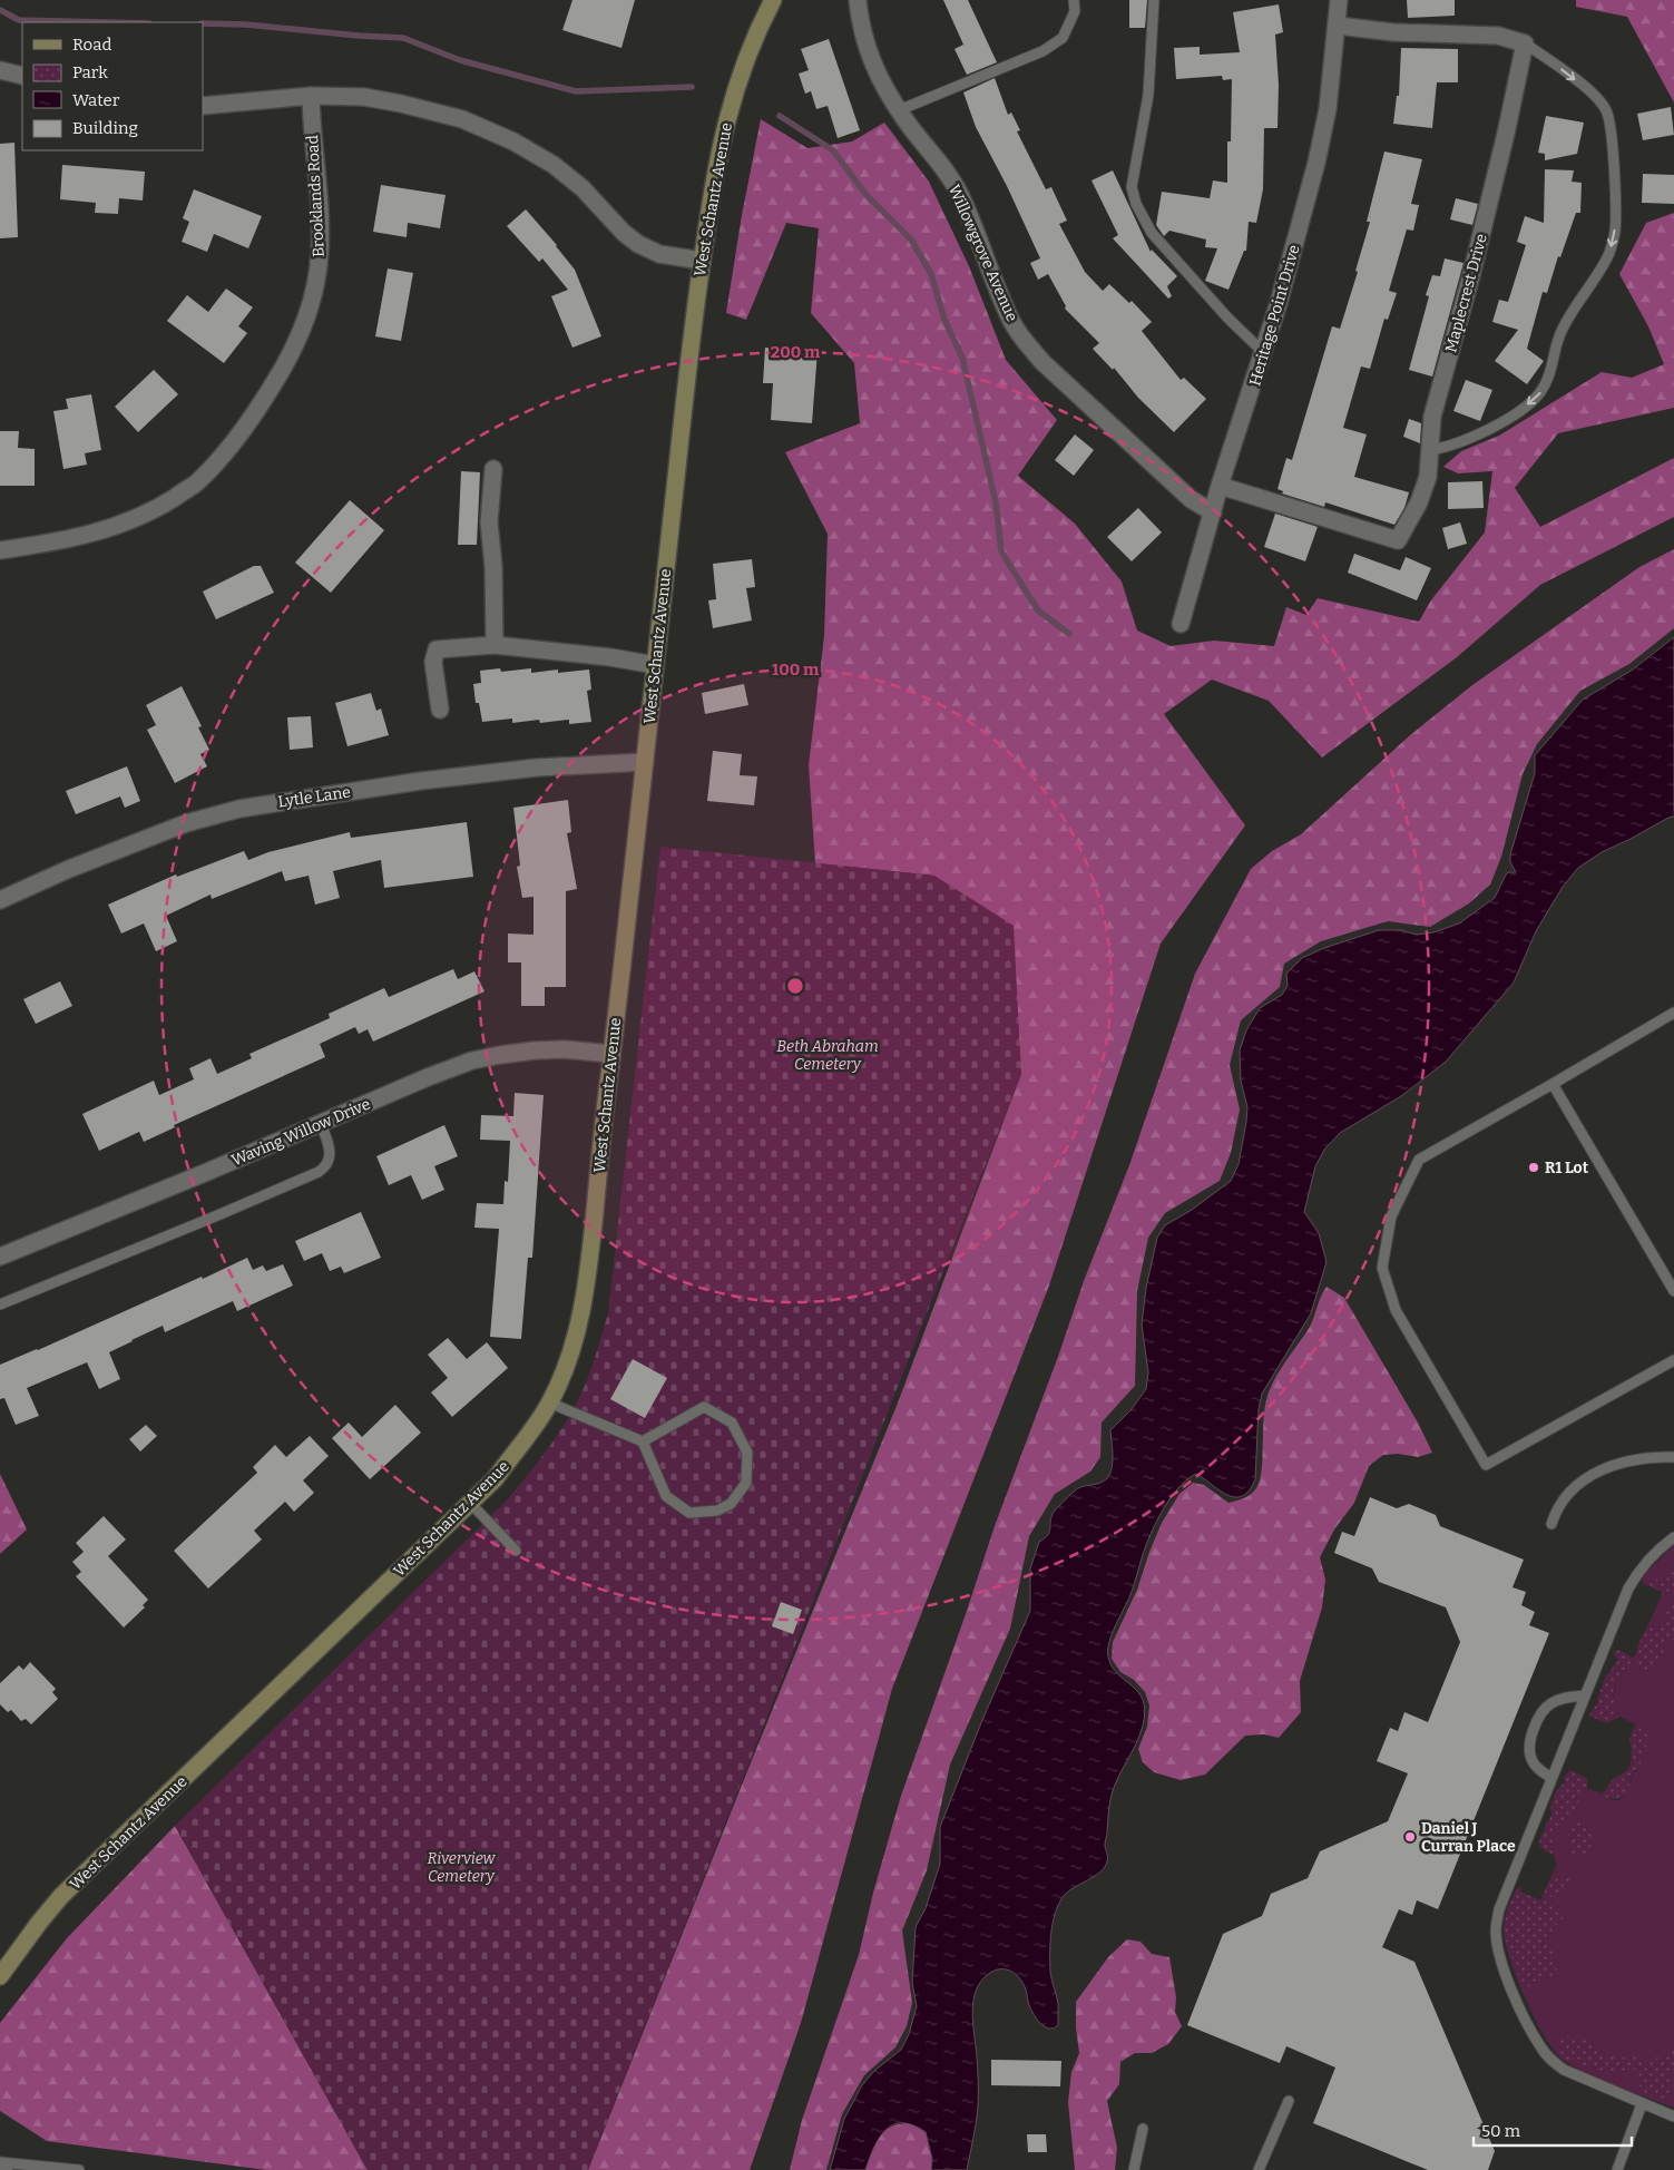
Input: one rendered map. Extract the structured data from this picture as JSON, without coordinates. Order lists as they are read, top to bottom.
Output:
{
  "streets": {
    "main road": ["West Schantz Avenue"],
    "street": [
      "Brooklands Road",
      "Willowgrove Avenue",
      "Maplecrest Drive",
      "Heritage Point Drive",
      "Lytle Lane",
      "Waving Willow Drive"
    ]
  },
  "crossings": [
    ["West Schantz Avenue", "Lytle Lane"],
    ["West Schantz Avenue", "Waving Willow Drive"],
    ["Willowgrove Avenue", "Heritage Point Drive"],
    ["Maplecrest Drive", "Heritage Point Drive"]
  ],
  "parks": ["Beth Abraham Cemetery", "Riverview Cemetery"],
  "places": ["R1 Lot", "Daniel J Curran Place"],
  "legend": [
    "Road",
    "Park",
    "Water",
    "Building"
  ],
  "scale_bar": "50 m",
  "rings": ["200 m", "100 m"]
}
